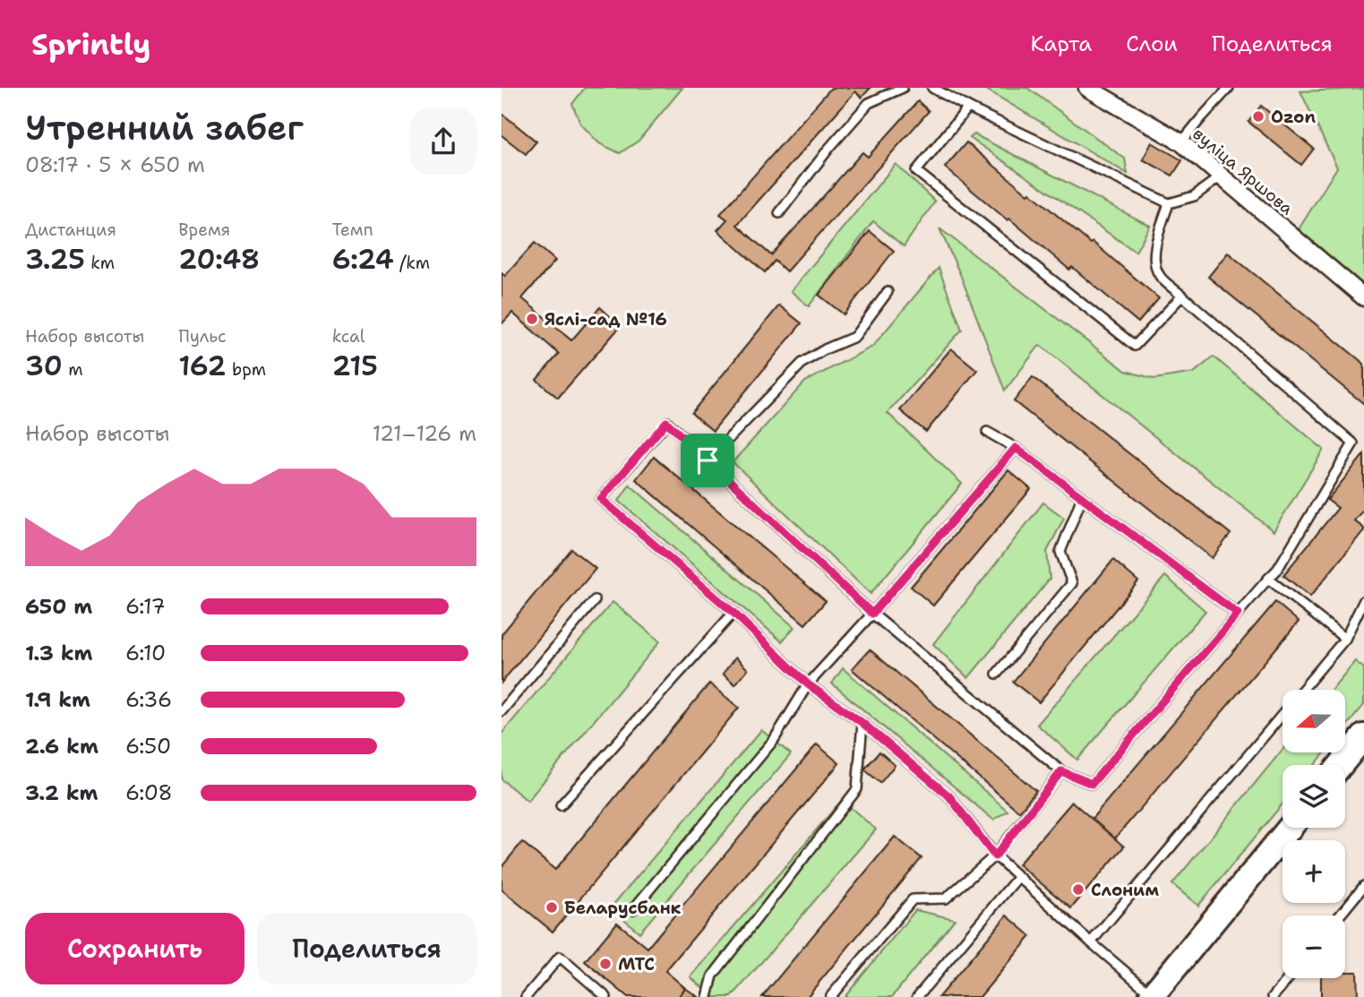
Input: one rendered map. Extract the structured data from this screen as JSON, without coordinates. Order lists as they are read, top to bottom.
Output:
{
  "streets": {
    "street": ["вуліца Яршова"]
  },
  "places": [
    "Ozon",
    "Яслі-сад №16",
    "Слоним",
    "Беларусбанк",
    "МТС"
  ],
  "north": "left",
  "page": {
    "header": "Sprintly",
    "nav": ["Карта", "Слои", "Поделиться"],
    "heading": ["Утренний забег", "08:17 · 5 × 650 m"],
    "stats": [
      ["Дистанция", "3.25 km"],
      ["Время", "20:48"],
      ["Темп", "6:24 /km"],
      ["Набор высоты", "30 m"],
      ["Пульс", "162 bpm"],
      ["kcal", "215"]
    ],
    "chart": ["Набор высоты", "121–126 m"],
    "list": [
      {
        "name": "650 m",
        "note": "6:17"
      },
      {
        "name": "1.3 km",
        "note": "6:10"
      },
      {
        "name": "1.9 km",
        "note": "6:36"
      },
      {
        "name": "2.6 km",
        "note": "6:50"
      },
      {
        "name": "3.2 km",
        "note": "6:08"
      }
    ],
    "map_buttons": ["+", "−"],
    "buttons": ["Сохранить", "Поделиться"]
  }
}
